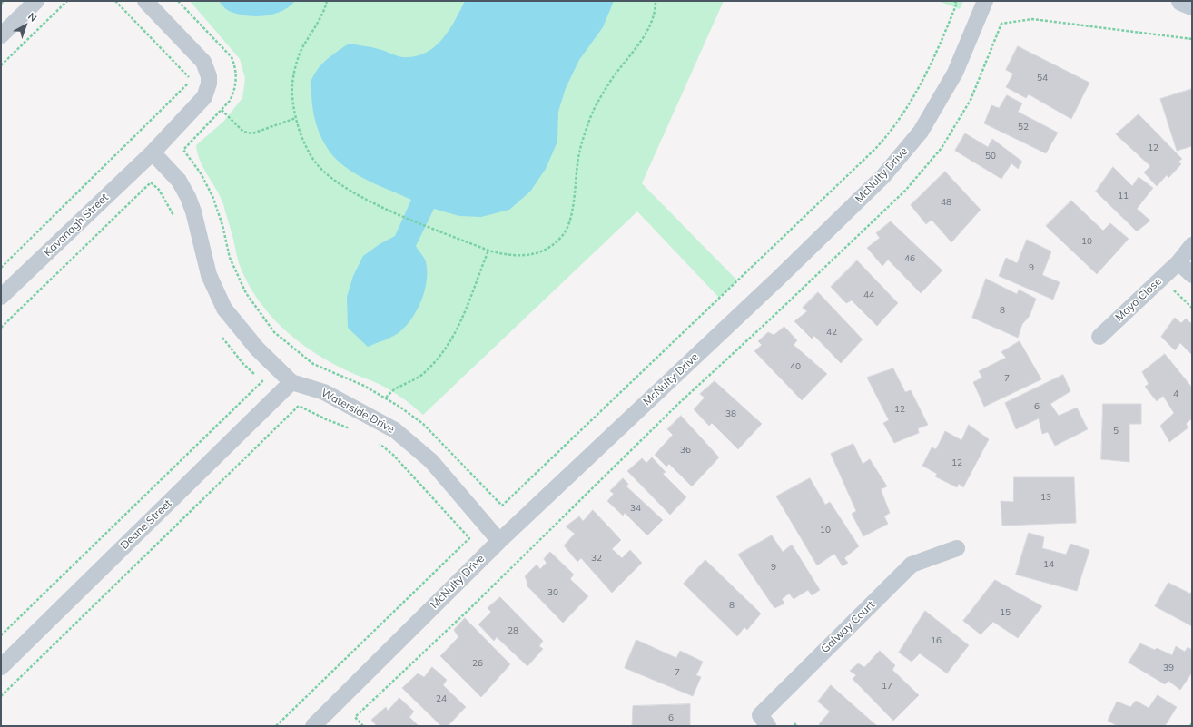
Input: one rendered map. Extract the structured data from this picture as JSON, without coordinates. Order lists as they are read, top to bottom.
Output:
{
  "streets": {
    "street": [
      "McNulty Drive",
      "Kavanagh Street",
      "Mayo Close",
      "Waterside Drive",
      "Deane Street",
      "Galway Court"
    ]
  },
  "crossings": [
    ["McNulty Drive", "Waterside Drive"],
    ["Kavanagh Street", "Waterside Drive"],
    ["Waterside Drive", "Deane Street"]
  ],
  "house_numbers": [
    "54",
    "52",
    "12",
    "50",
    "11",
    "48",
    "10",
    "46",
    "9",
    "44",
    "8",
    "42",
    "40",
    "7",
    "4",
    "6",
    "12",
    "38",
    "5",
    "36",
    "12",
    "13",
    "34",
    "10",
    "32",
    "14",
    "9",
    "30",
    "8",
    "15",
    "28",
    "16",
    "26",
    "39",
    "7",
    "17",
    "24",
    "6"
  ],
  "north": "top right"
}
